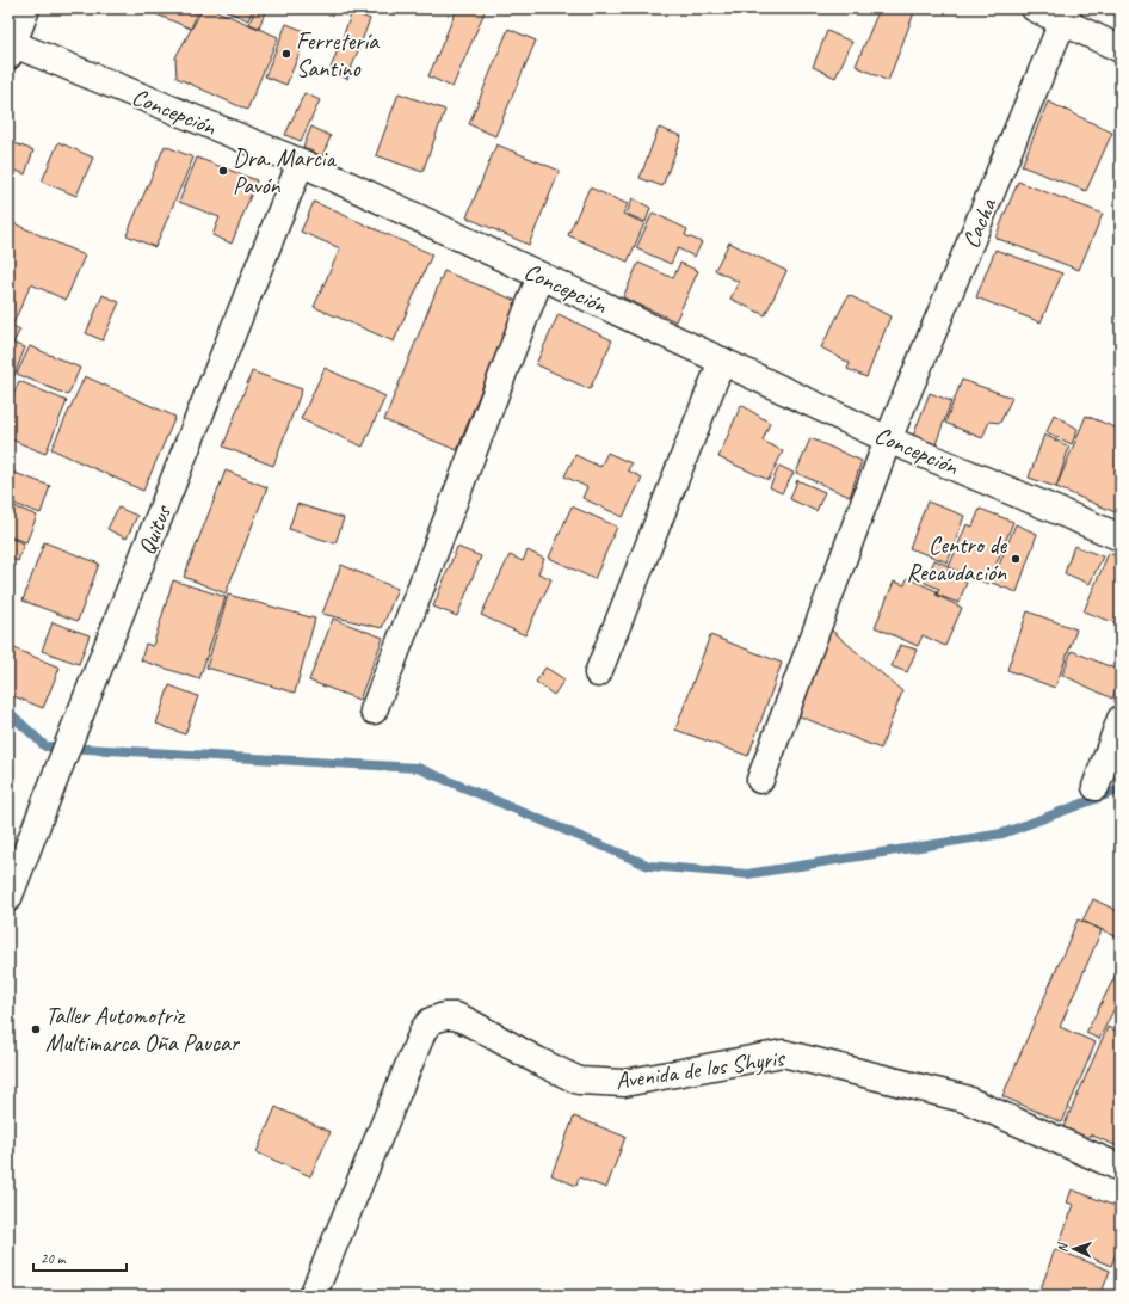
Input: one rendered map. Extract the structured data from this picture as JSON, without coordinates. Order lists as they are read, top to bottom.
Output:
{
  "streets": {
    "street": [
      "Concepción",
      "Cacha",
      "Quitus",
      "Avenida de los Shyris"
    ]
  },
  "crossings": [
    ["Concepción", "Cacha"],
    ["Concepción", "Quitus"]
  ],
  "places": [
    "Ferretería Santino",
    "Dra. Marcia Pavón",
    "Centro de Recaudación",
    "Taller Automotriz Multimarca Oña Paucar"
  ],
  "scale_bar": "20 m",
  "north": "left"
}
